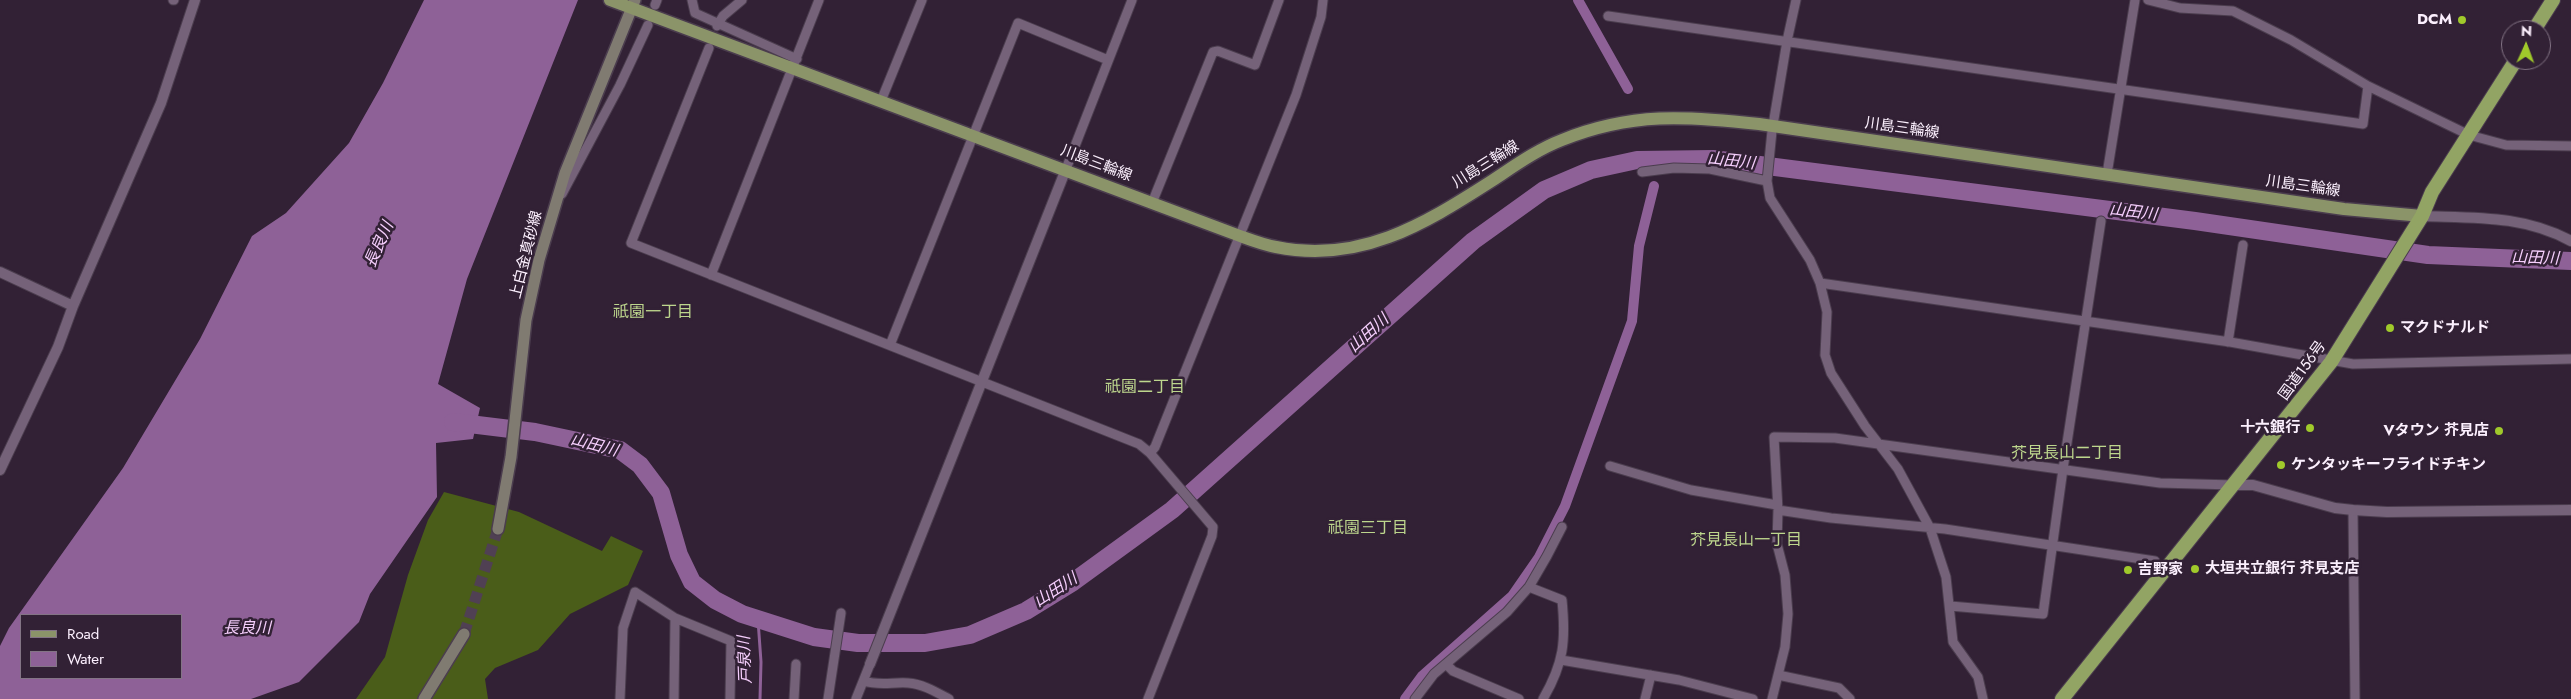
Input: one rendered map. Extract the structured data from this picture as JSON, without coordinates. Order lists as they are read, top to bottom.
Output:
{
  "streets": {
    "highway": ["国道156号"],
    "main road": ["川島三輪線", "上白金真砂線"]
  },
  "crossings": [
    ["川島三輪線", "上白金真砂線"],
    ["川島三輪線", "国道156号"]
  ],
  "districts": [
    "祇園一丁目",
    "祇園二丁目",
    "芥見長山二丁目",
    "祇園三丁目",
    "芥見長山一丁目"
  ],
  "water": ["山田川", "長良川", "戸泉川"],
  "places": [
    "DCM",
    "マクドナルド",
    "十六銀行",
    "Vタウン 芥見店",
    "ケンタッキーフライドチキン",
    "大垣共立銀行 芥見支店",
    "吉野家"
  ],
  "legend": ["Road", "Water"],
  "north": "top"
}
